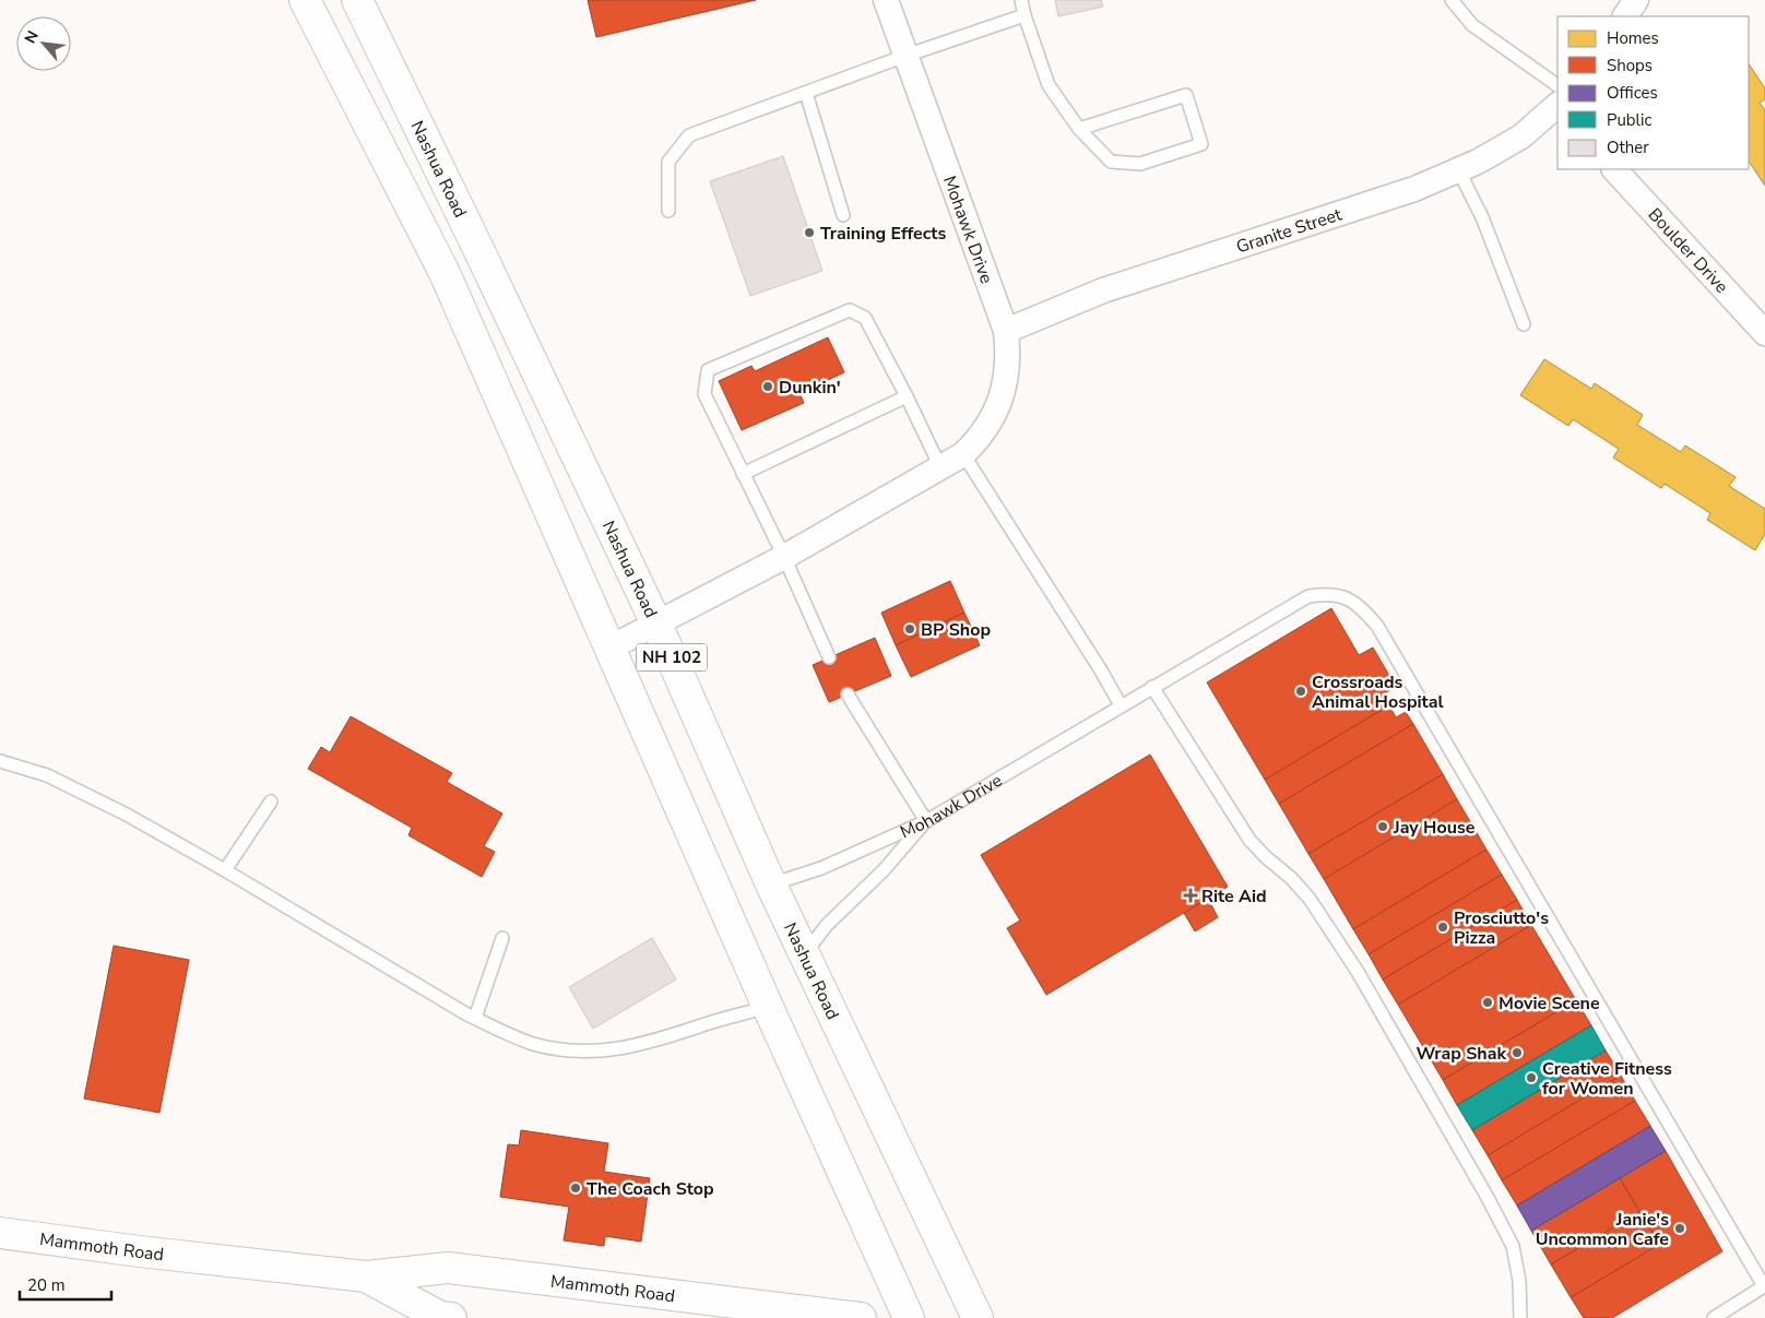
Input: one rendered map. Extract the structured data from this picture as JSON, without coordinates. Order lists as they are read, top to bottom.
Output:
{
  "streets": {
    "main road": ["Nashua Road", "NH 102", "Mammoth Road"],
    "street": ["Mohawk Drive", "Granite Street", "Boulder Drive"]
  },
  "crossings": [
    ["Nashua Road", "Mohawk Drive"],
    ["Mohawk Drive", "Granite Street"],
    ["Mohawk Drive", "NH 102"]
  ],
  "places": {
    "other": [
      "Training Effects",
      "Dunkin'",
      "BP Shop",
      "Crossroads Animal Hospital",
      "Jay House",
      "Prosciutto's Pizza",
      "Movie Scene",
      "Wrap Shak",
      "Creative Fitness for Women",
      "The Coach Stop",
      "Janie's Uncommon Cafe"
    ],
    "health": ["Rite Aid"]
  },
  "legend": [
    "Homes",
    "Shops",
    "Offices",
    "Public",
    "Other"
  ],
  "scale_bar": "20 m",
  "north": "top left"
}
